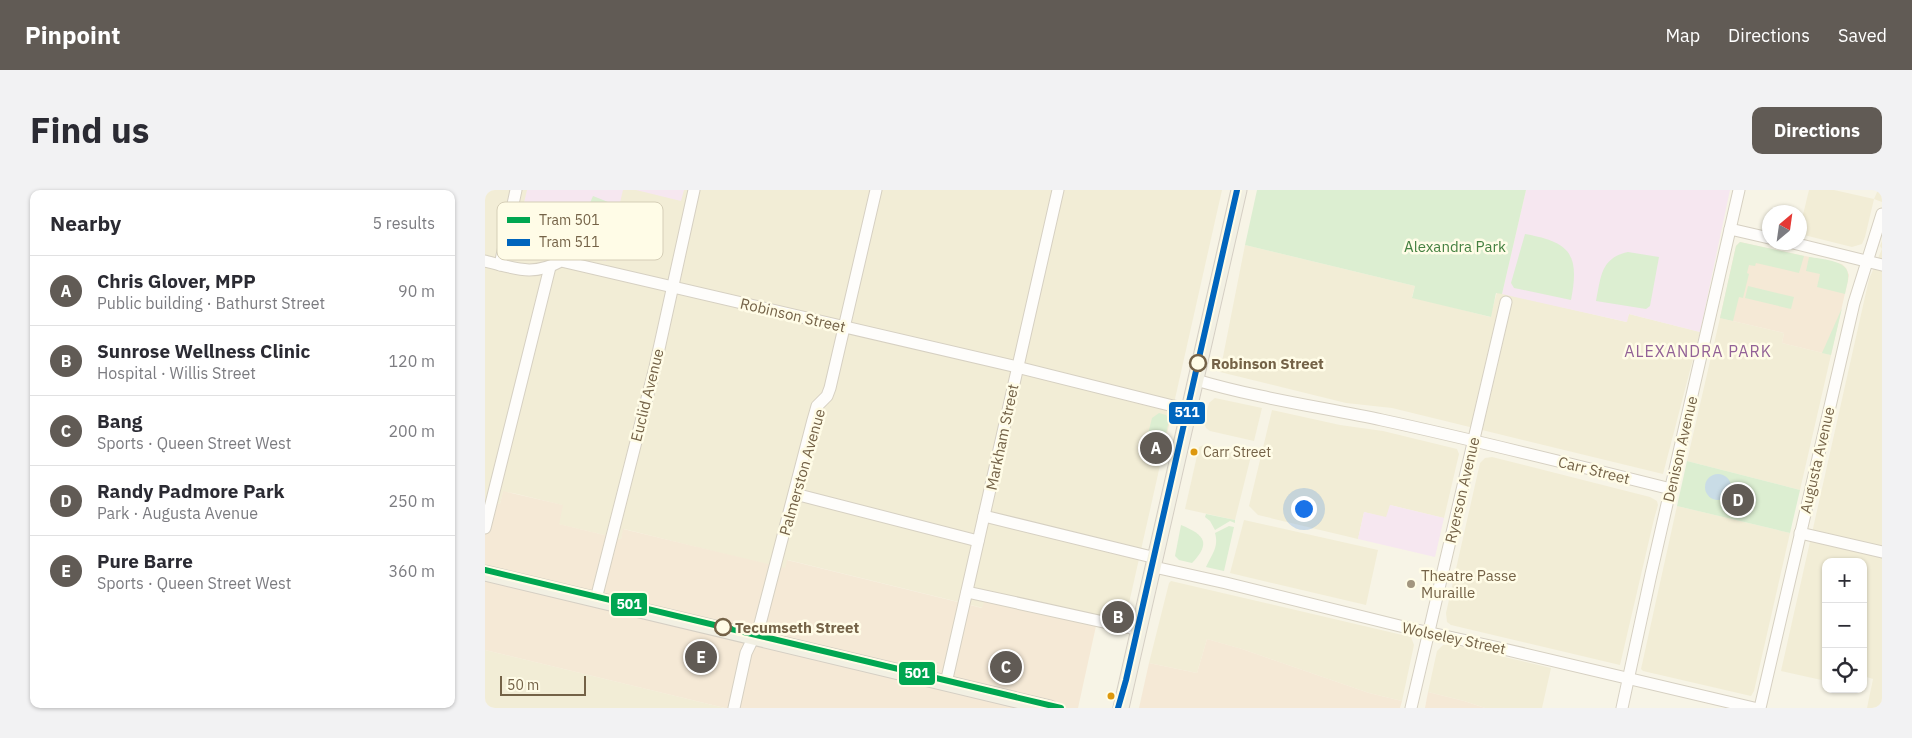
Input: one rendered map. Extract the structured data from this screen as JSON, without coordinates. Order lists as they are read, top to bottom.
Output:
{
  "streets": {
    "street": [
      "Robinson Street",
      "Euclid Avenue",
      "Markham Street",
      "Denison Avenue",
      "Augusta Avenue",
      "Carr Street",
      "Palmerston Avenue",
      "Ryerson Avenue",
      "Wolseley Street"
    ]
  },
  "crossings": [
    ["Robinson Street", "Euclid Avenue"],
    ["Robinson Street", "Markham Street"],
    ["Robinson Street", "Palmerston Avenue"],
    ["Markham Street", "Wolseley Street"],
    ["Denison Avenue", "Carr Street"],
    ["Denison Avenue", "Wolseley Street"],
    ["Carr Street", "Ryerson Avenue"],
    ["Ryerson Avenue", "Wolseley Street"]
  ],
  "districts": ["ALEXANDRA PARK"],
  "parks": ["Alexandra Park"],
  "places": [
    "Robinson Street",
    "Carr Street",
    "Theatre Passe Muraille",
    "Tecumseth Street"
  ],
  "lines": ["tram line 511", "tram line 501"],
  "legend": ["Tram 501", "Tram 511"],
  "scale_bar": "50 m",
  "north": "top right",
  "page": {
    "header": "Pinpoint",
    "nav": ["Map", "Directions", "Saved"],
    "title": "Find us",
    "buttons": "Directions",
    "heading": ["Nearby", "5 results"],
    "list": [
      {
        "mark": "A",
        "name": "Chris Glover, MPP",
        "note": "Public building · Bathurst Street",
        "value": "90 m"
      },
      {
        "mark": "B",
        "name": "Sunrose Wellness Clinic",
        "note": "Hospital · Willis Street",
        "value": "120 m"
      },
      {
        "mark": "C",
        "name": "Bang",
        "note": "Sports · Queen Street West",
        "value": "200 m"
      },
      {
        "mark": "D",
        "name": "Randy Padmore Park",
        "note": "Park · Augusta Avenue",
        "value": "250 m"
      },
      {
        "mark": "E",
        "name": "Pure Barre",
        "note": "Sports · Queen Street West",
        "value": "360 m"
      }
    ],
    "pins": [
      "A",
      "D",
      "B",
      "E",
      "C"
    ],
    "map_buttons": ["+", "−"],
    "scale": "50 m"
  }
}
